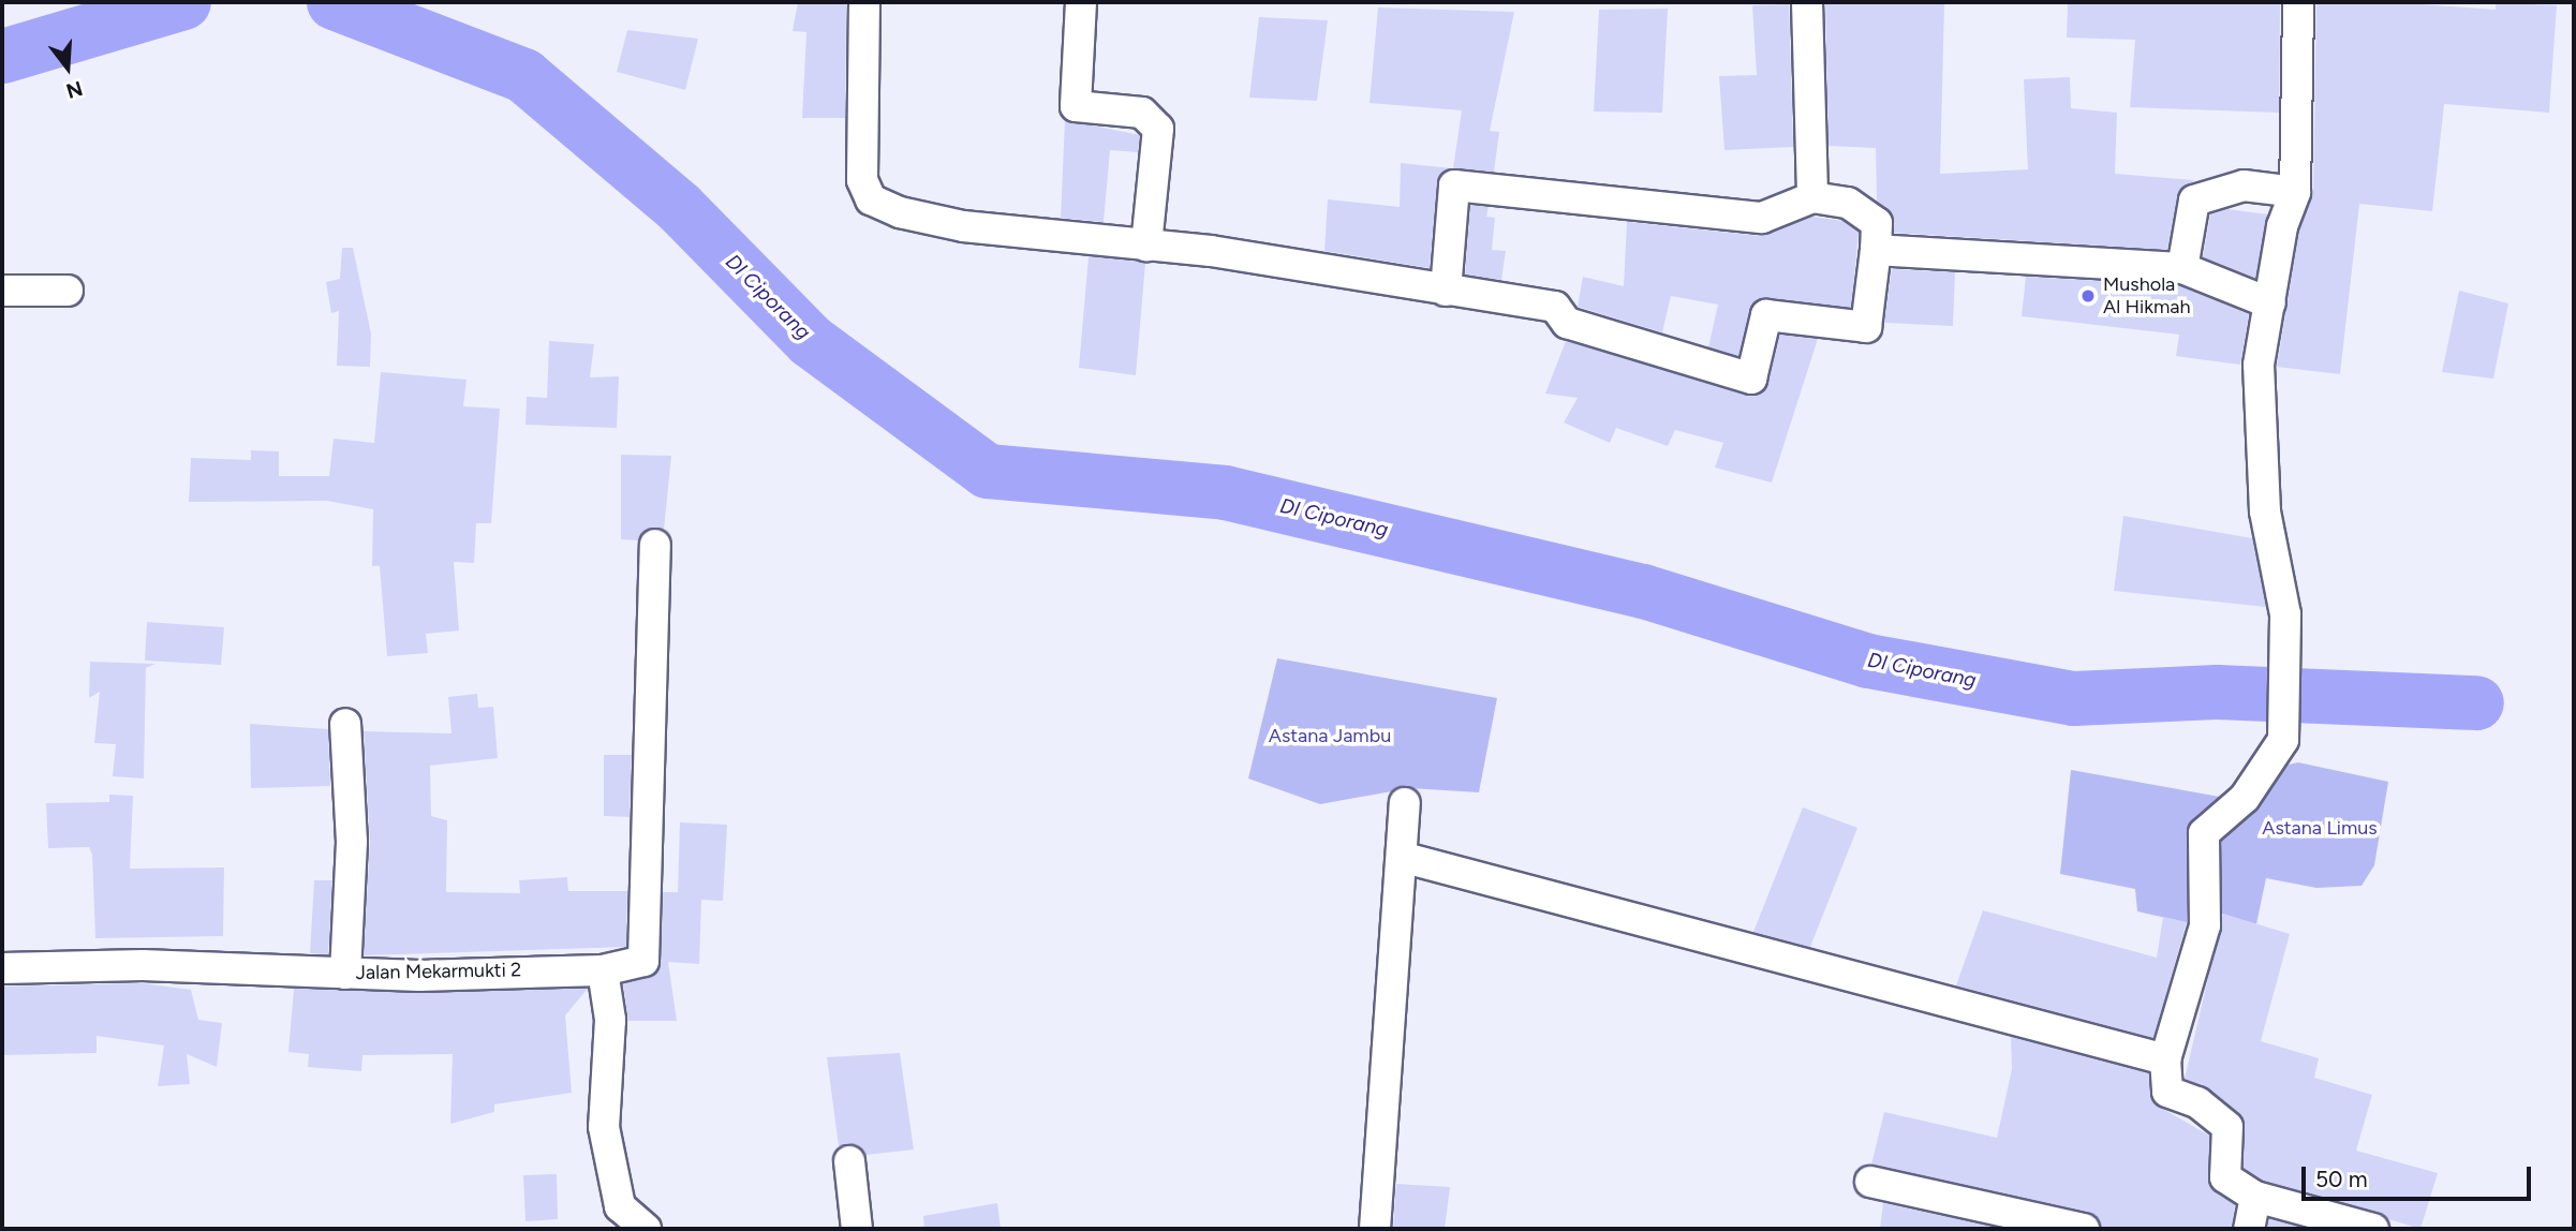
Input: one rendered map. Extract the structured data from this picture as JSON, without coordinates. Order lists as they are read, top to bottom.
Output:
{
  "streets": {
    "street": ["Jalan Mekarmukti 2"]
  },
  "water": ["DI Ciporang"],
  "parks": ["Astana Jambu", "Astana Limus"],
  "places": ["Mushola Al Hikmah"],
  "scale_bar": "50 m",
  "north": "bottom"
}
